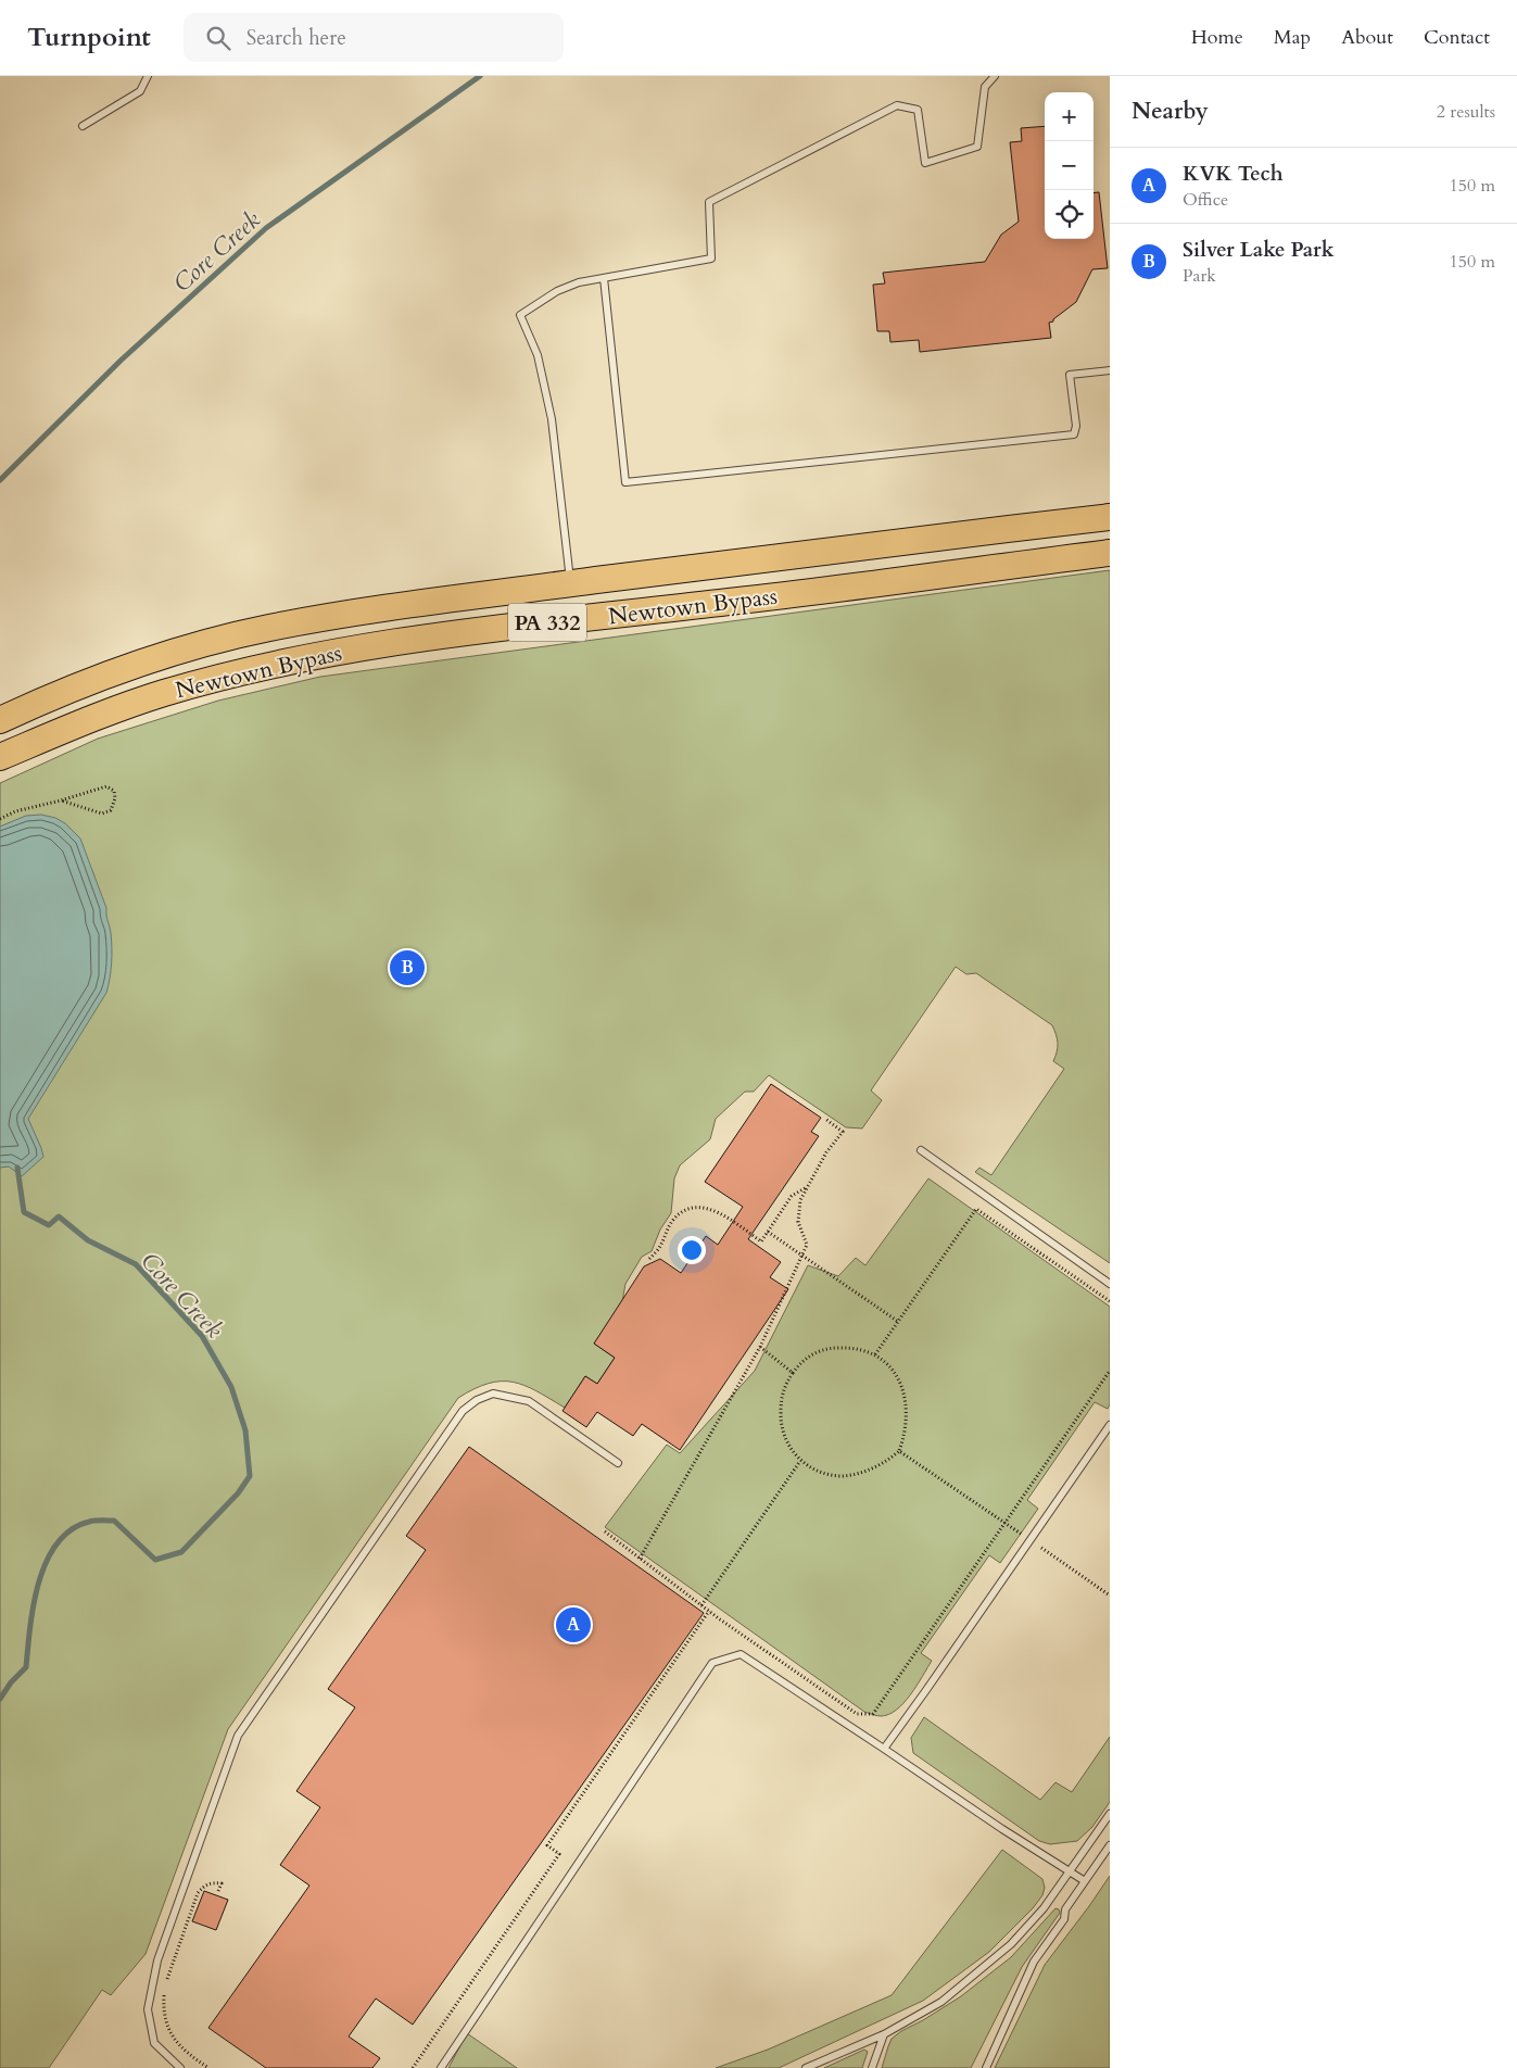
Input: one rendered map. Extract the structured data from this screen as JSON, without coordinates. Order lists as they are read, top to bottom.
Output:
{
  "streets": {
    "highway": ["Newtown Bypass", "PA 332"]
  },
  "water": ["Core Creek"],
  "page": {
    "header": "Turnpoint",
    "search": "Search here",
    "nav": [
      "Home",
      "Map",
      "About",
      "Contact"
    ],
    "heading": ["Nearby", "2 results"],
    "map_buttons": ["+", "−"],
    "list": [
      {
        "mark": "A",
        "name": "KVK Tech",
        "note": "Office",
        "value": "150 m"
      },
      {
        "mark": "B",
        "name": "Silver Lake Park",
        "note": "Park",
        "value": "150 m"
      }
    ],
    "pins": ["B", "A"]
  }
}
